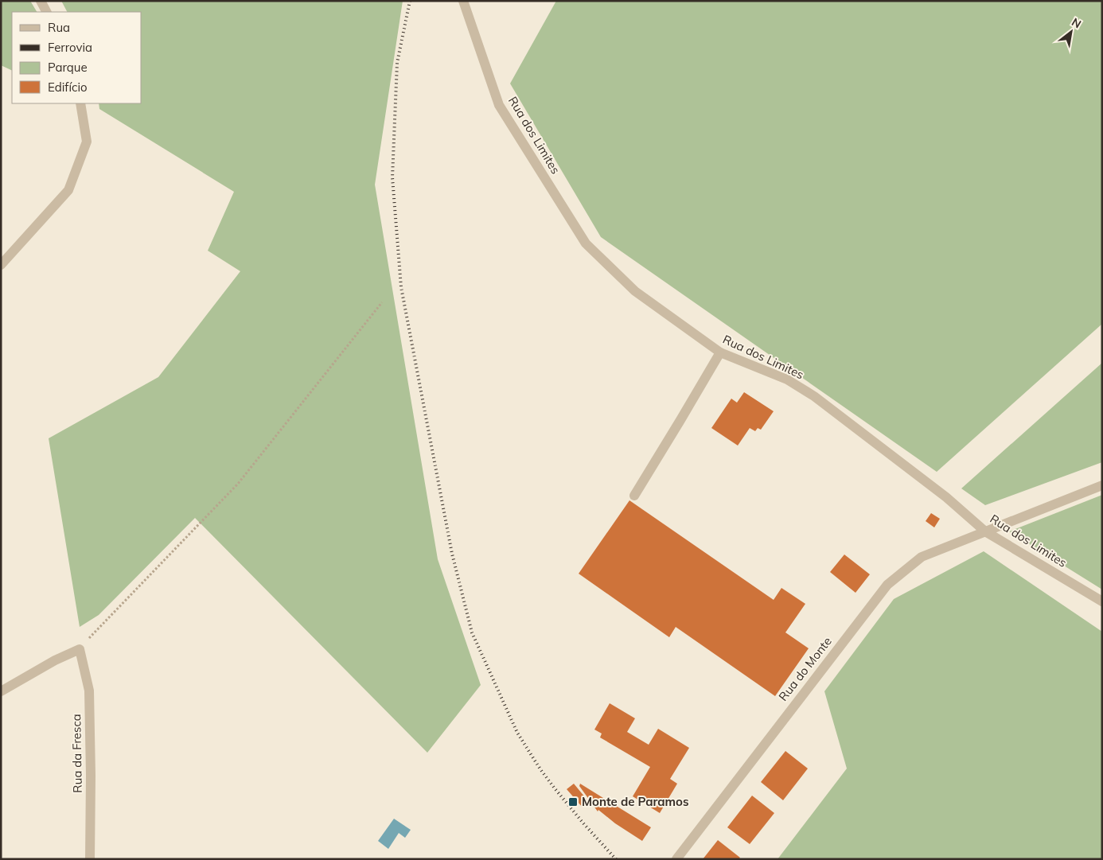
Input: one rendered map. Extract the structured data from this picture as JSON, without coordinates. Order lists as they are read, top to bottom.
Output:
{
  "streets": {
    "street": ["Rua dos Limites", "Rua do Monte", "Rua da Fresca"]
  },
  "crossings": [
    ["Rua dos Limites", "Rua do Monte"]
  ],
  "places": {
    "transit": ["Monte de Paramos"]
  },
  "legend": [
    "Rua",
    "Ferrovia",
    "Parque",
    "Edifício"
  ],
  "north": "top right"
}
